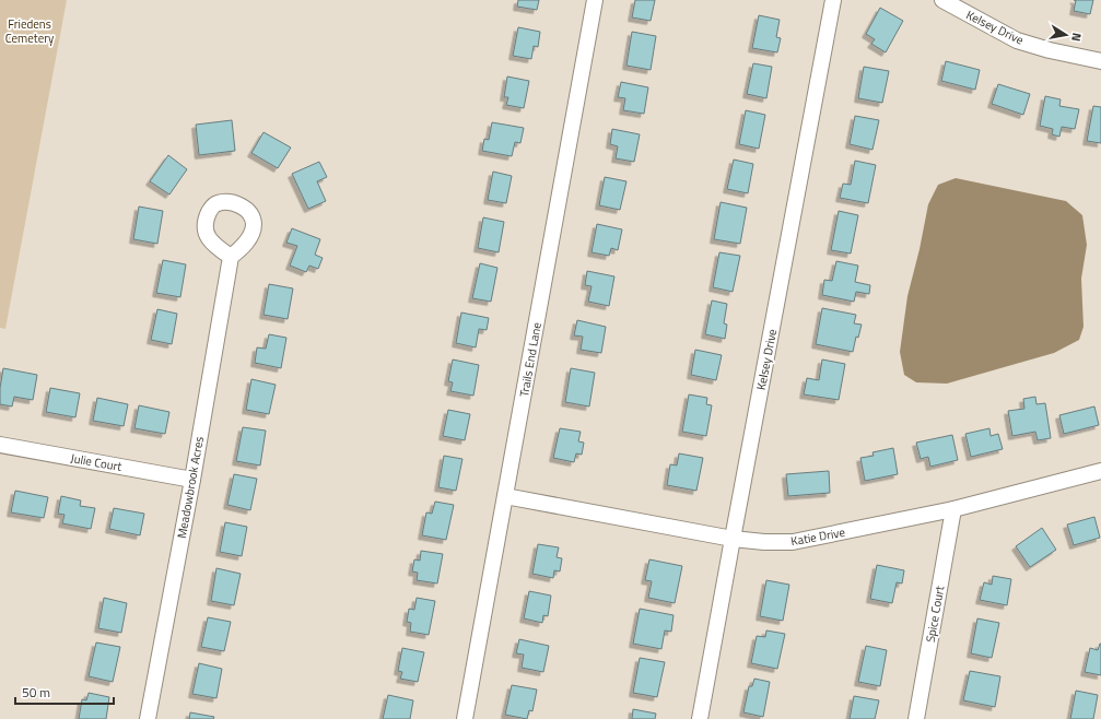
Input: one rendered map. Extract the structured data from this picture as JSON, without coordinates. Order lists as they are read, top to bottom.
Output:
{
  "streets": {
    "street": [
      "Kelsey Drive",
      "Trails End Lane",
      "Julie Court",
      "Meadowbrook Acres",
      "Katie Drive",
      "Spice Court"
    ]
  },
  "crossings": [
    ["Kelsey Drive", "Katie Drive"],
    ["Trails End Lane", "Katie Drive"],
    ["Julie Court", "Meadowbrook Acres"],
    ["Katie Drive", "Spice Court"]
  ],
  "parks": ["Friedens Cemetery"],
  "scale_bar": "50 m",
  "north": "right"
}
